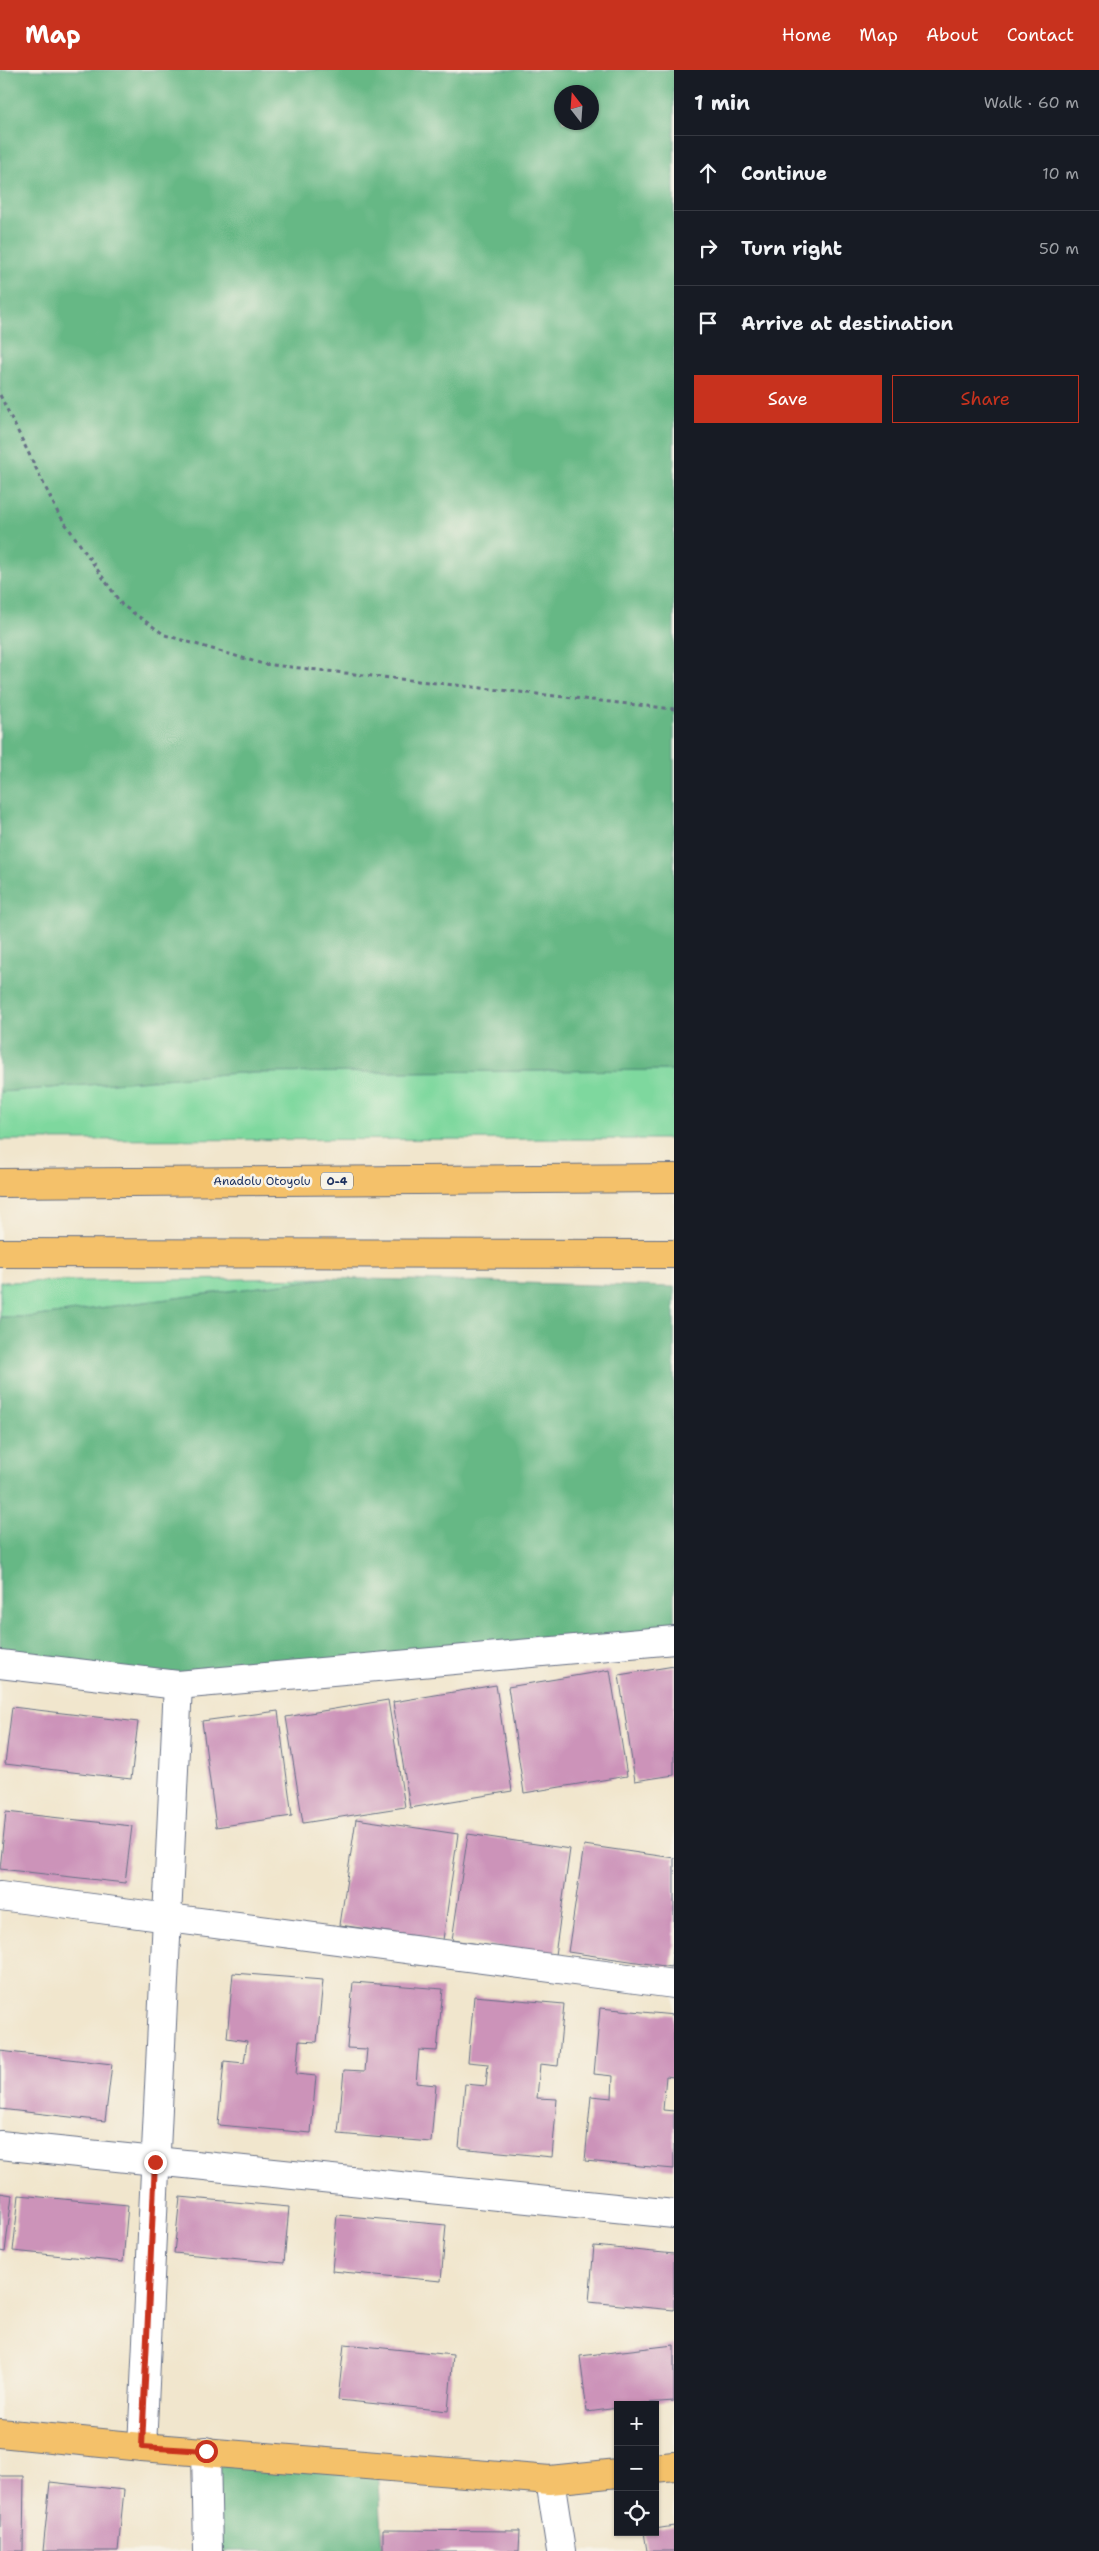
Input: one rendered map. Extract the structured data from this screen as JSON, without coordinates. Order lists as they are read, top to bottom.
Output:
{
  "streets": {
    "main road": ["Anadolu Otoyolu", "O-4"]
  },
  "north": "top",
  "page": {
    "header": "Map",
    "nav": [
      "Home",
      "Map",
      "About",
      "Contact"
    ],
    "heading": ["1 min", "Walk · 60 m"],
    "list": [
      ["Continue", "10 m"],
      ["Turn right", "50 m"],
      "Arrive at destination"
    ],
    "buttons": ["Save", "Share"],
    "map_buttons": ["+", "−"]
  }
}
